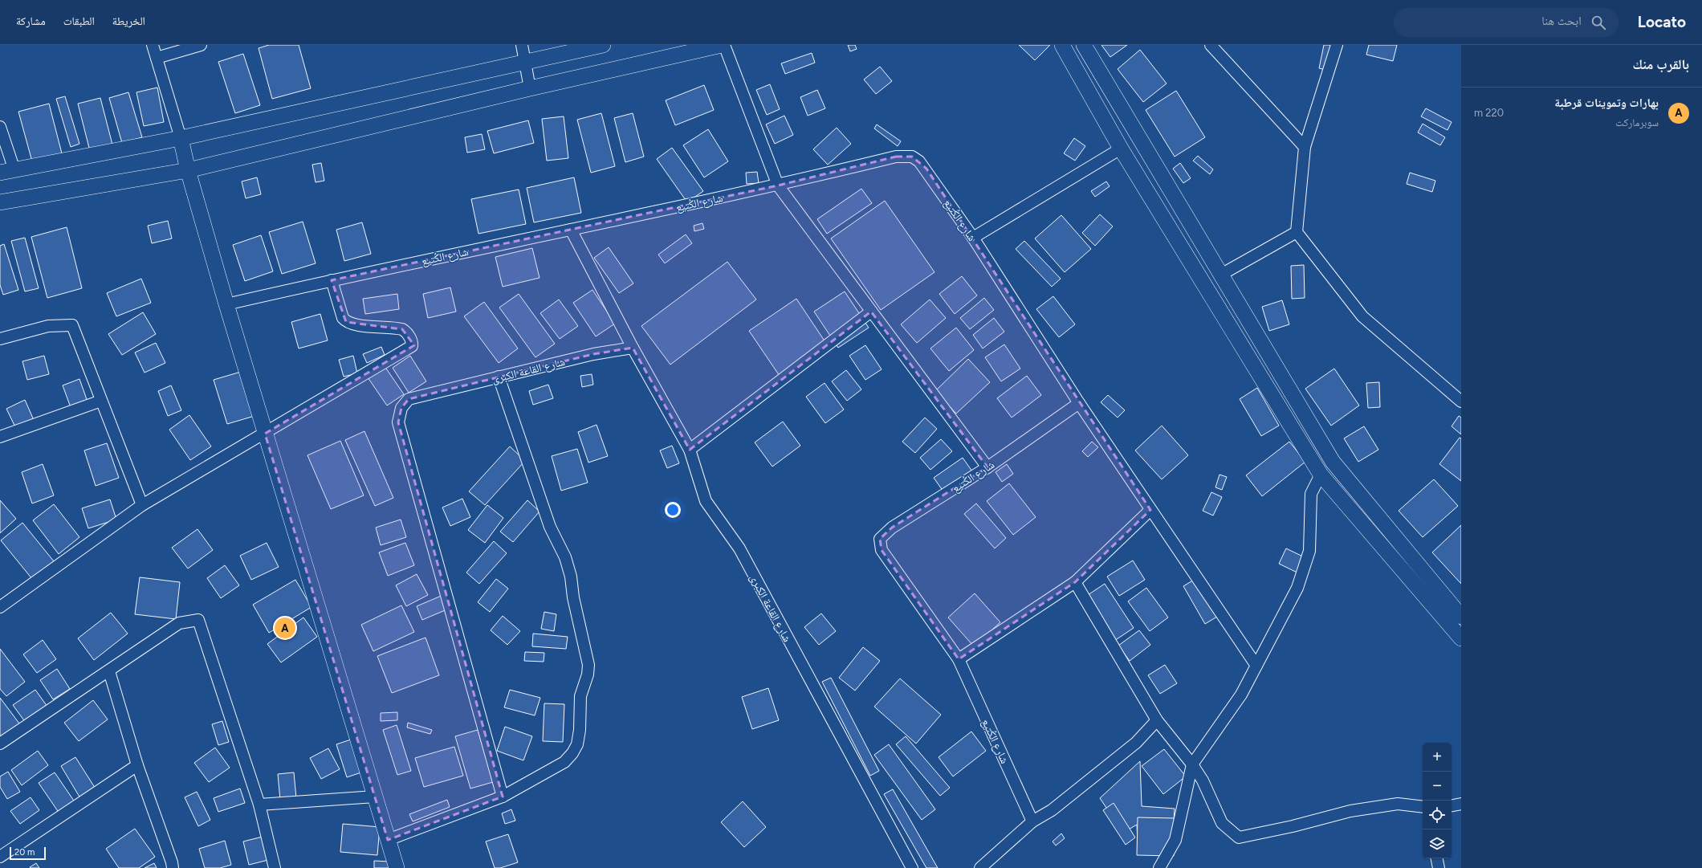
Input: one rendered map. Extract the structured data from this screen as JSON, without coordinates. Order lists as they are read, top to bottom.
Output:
{
  "streets": {
    "street": ["شارع الكُتيع", "شارع القاعة الكبرى"]
  },
  "crossings": [
    ["شارع الكُتيع", "شارع القاعة الكبرى"]
  ],
  "scale_bar": "20 m",
  "page": {
    "header": "Locato",
    "search": "ابحث هنا",
    "nav": ["الخريطة", "الطبقات", "مشاركة"],
    "heading": "بالقرب منك",
    "list": [
      {
        "mark": "A",
        "name": "بهارات وتموينات قرطبة",
        "note": "سوبرماركت",
        "value": "220 m"
      }
    ],
    "pins": "A",
    "map_buttons": ["+", "−"],
    "scale": "20 m"
  }
}
